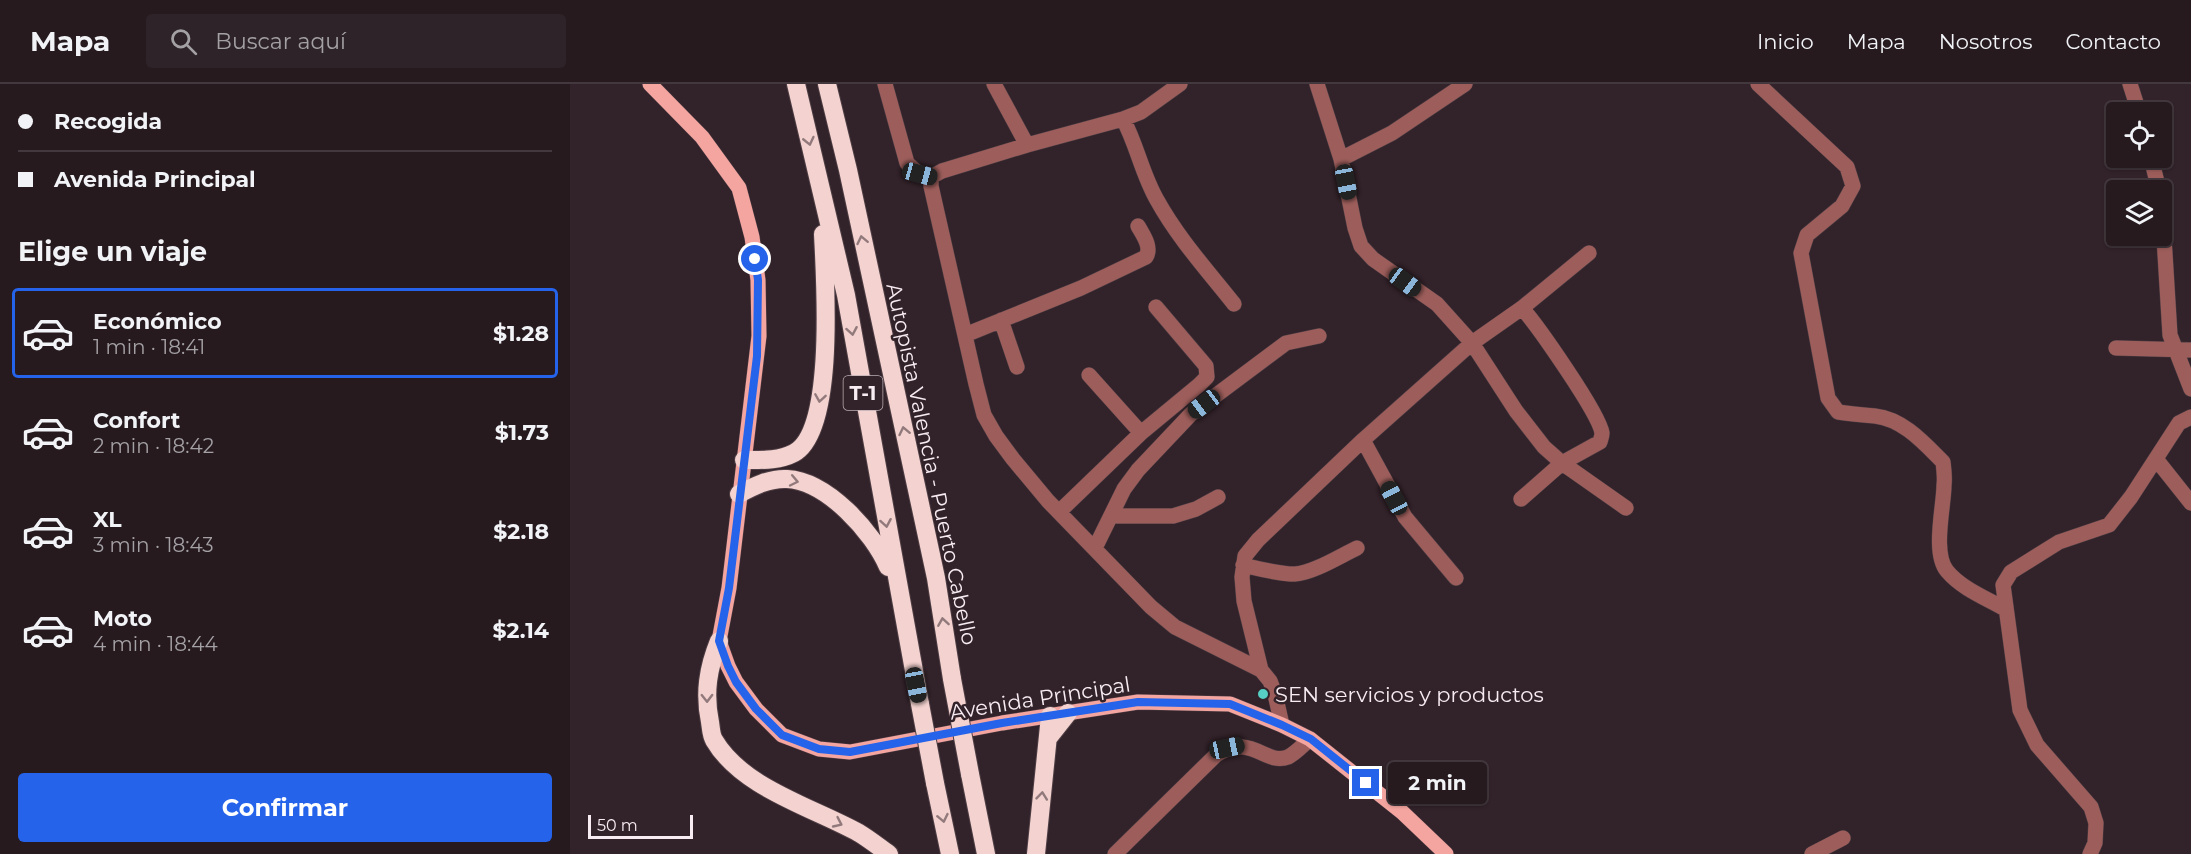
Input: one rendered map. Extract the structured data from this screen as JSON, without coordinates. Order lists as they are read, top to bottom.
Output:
{
  "streets": {
    "highway": ["T-1", "Autopista Valencia - Puerto Cabello"],
    "main road": ["Avenida Principal"]
  },
  "places": ["SEN servicios y productos"],
  "scale_bar": "50 m",
  "page": {
    "header": "Mapa",
    "search": "Buscar aquí",
    "nav": [
      "Inicio",
      "Mapa",
      "Nosotros",
      "Contacto"
    ],
    "banner": ["Recogida", "Avenida Principal"],
    "heading": "Elige un viaje",
    "list": [
      {
        "name": "Económico",
        "note": "1 min · 18:41",
        "value": "$1.28"
      },
      {
        "name": "Confort",
        "note": "2 min · 18:42",
        "value": "$1.73"
      },
      {
        "name": "XL",
        "note": "3 min · 18:43",
        "value": "$2.18"
      },
      {
        "name": "Moto",
        "note": "4 min · 18:44",
        "value": "$2.14"
      }
    ],
    "buttons": "Confirmar",
    "bubble": "2 min",
    "scale": "50 m"
  }
}
